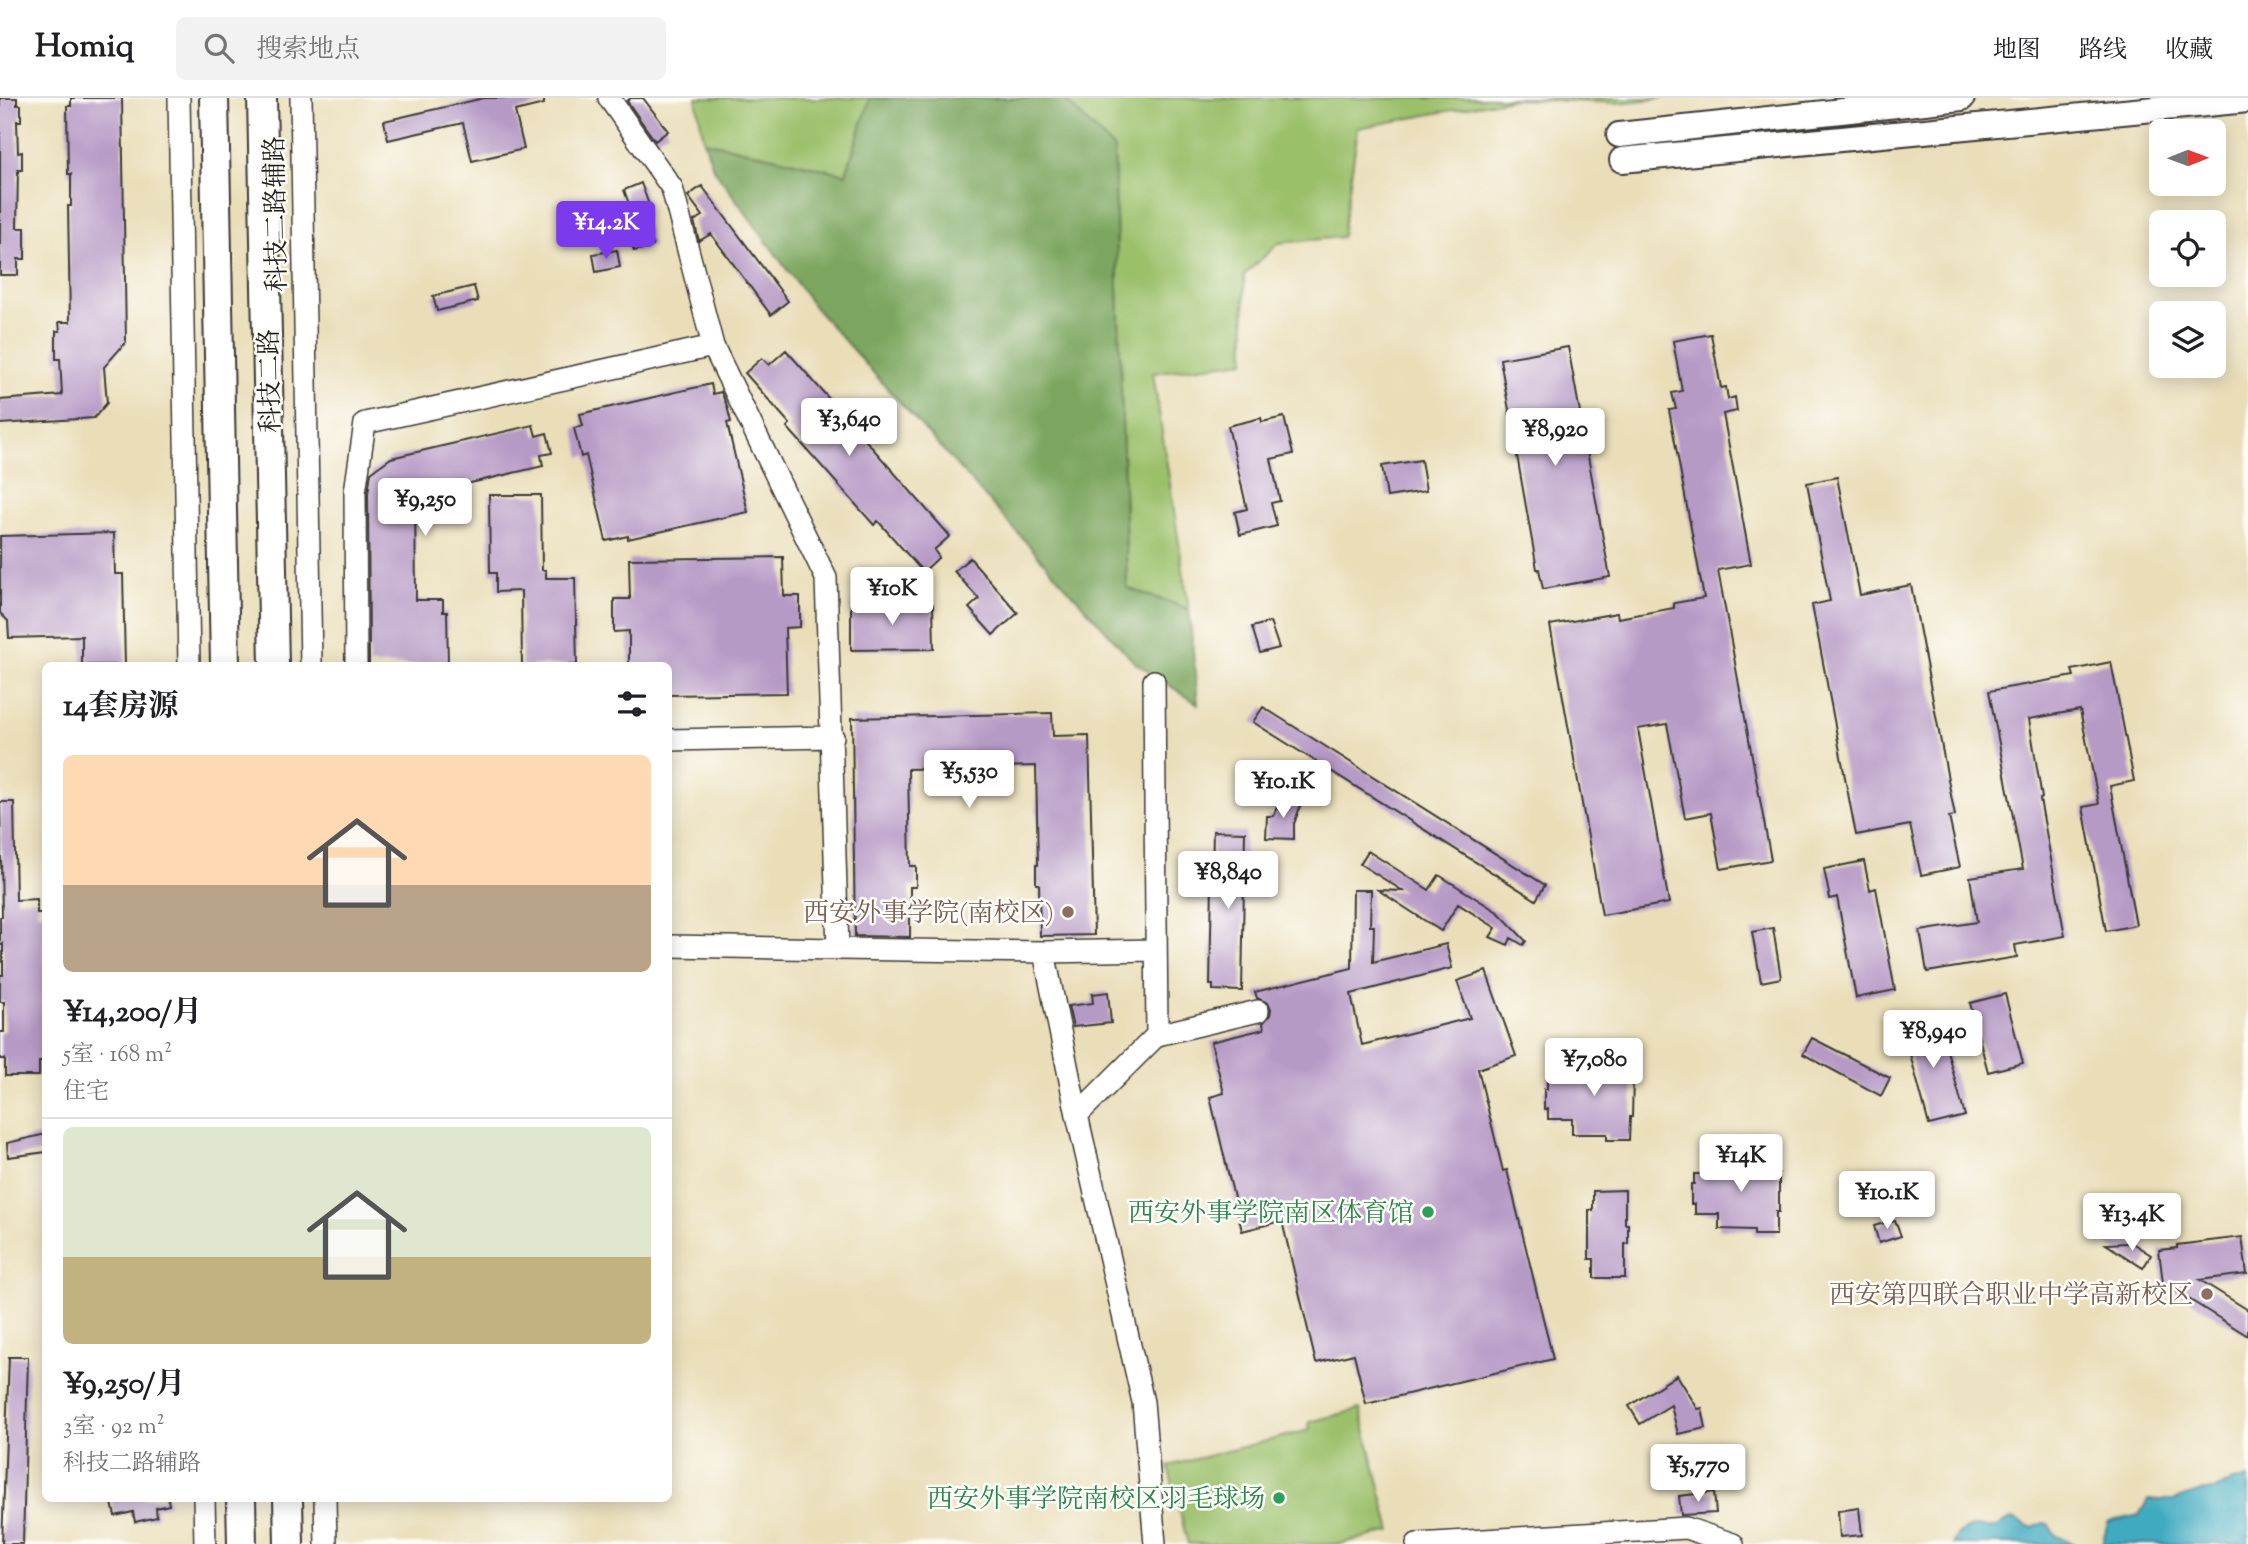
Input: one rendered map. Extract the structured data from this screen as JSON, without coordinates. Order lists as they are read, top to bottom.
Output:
{
  "streets": {
    "main road": ["科技二路"],
    "street": ["科技二路辅路"]
  },
  "places": [
    "西安外事学院(南校区)",
    "西安外事学院南区体育馆",
    "西安第四联合职业中学高新校区",
    "西安外事学院南校区羽毛球场"
  ],
  "north": "right",
  "page": {
    "header": "Homiq",
    "search": "搜索地点",
    "nav": ["地图", "路线", "收藏"],
    "price": [
      "¥14.2K",
      "¥3,640",
      "¥8,920",
      "¥9,250",
      "¥10K",
      "¥5,530",
      "¥10.1K",
      "¥8,840",
      "¥8,940",
      "¥7,080",
      "¥14K",
      "¥10.1K",
      "¥13.4K",
      "¥5,770"
    ],
    "heading": "14套房源",
    "list": [
      {
        "name": "¥14,200/月",
        "note": "5室 · 168 m² · 住宅"
      },
      {
        "name": "¥9,250/月",
        "note": "3室 · 92 m² · 科技二路辅路"
      }
    ]
  }
}
